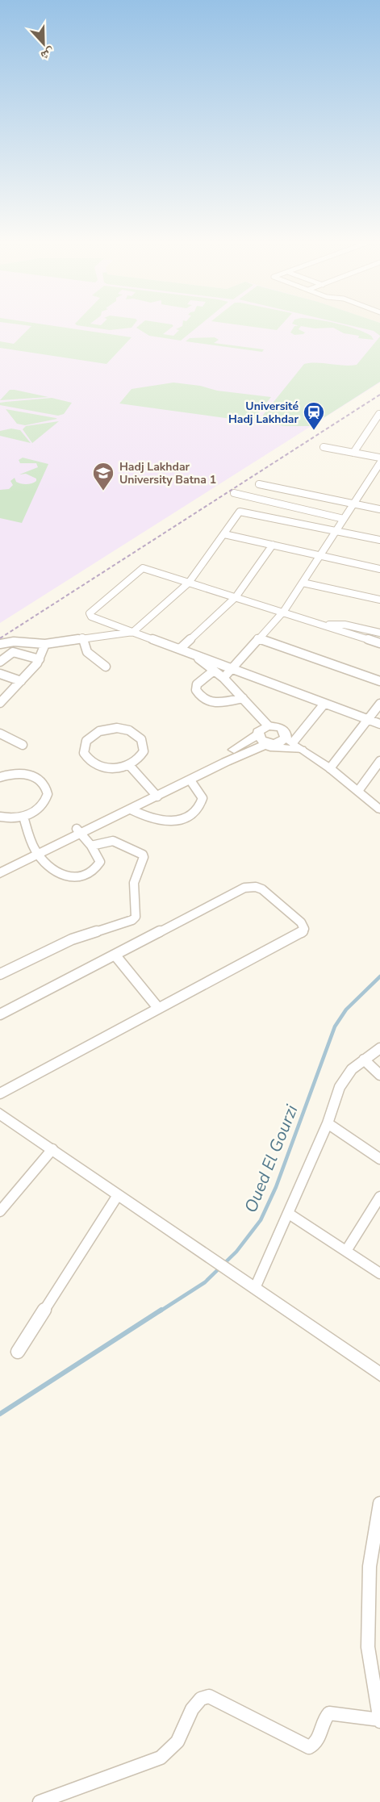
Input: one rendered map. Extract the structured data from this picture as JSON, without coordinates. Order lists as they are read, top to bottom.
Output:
{
  "water": ["Oued El Gourzi"],
  "places": {
    "station": ["Université Hadj Lakhdar"],
    "school or university": ["Hadj Lakhdar University Batna 1"]
  },
  "north": "bottom"
}
